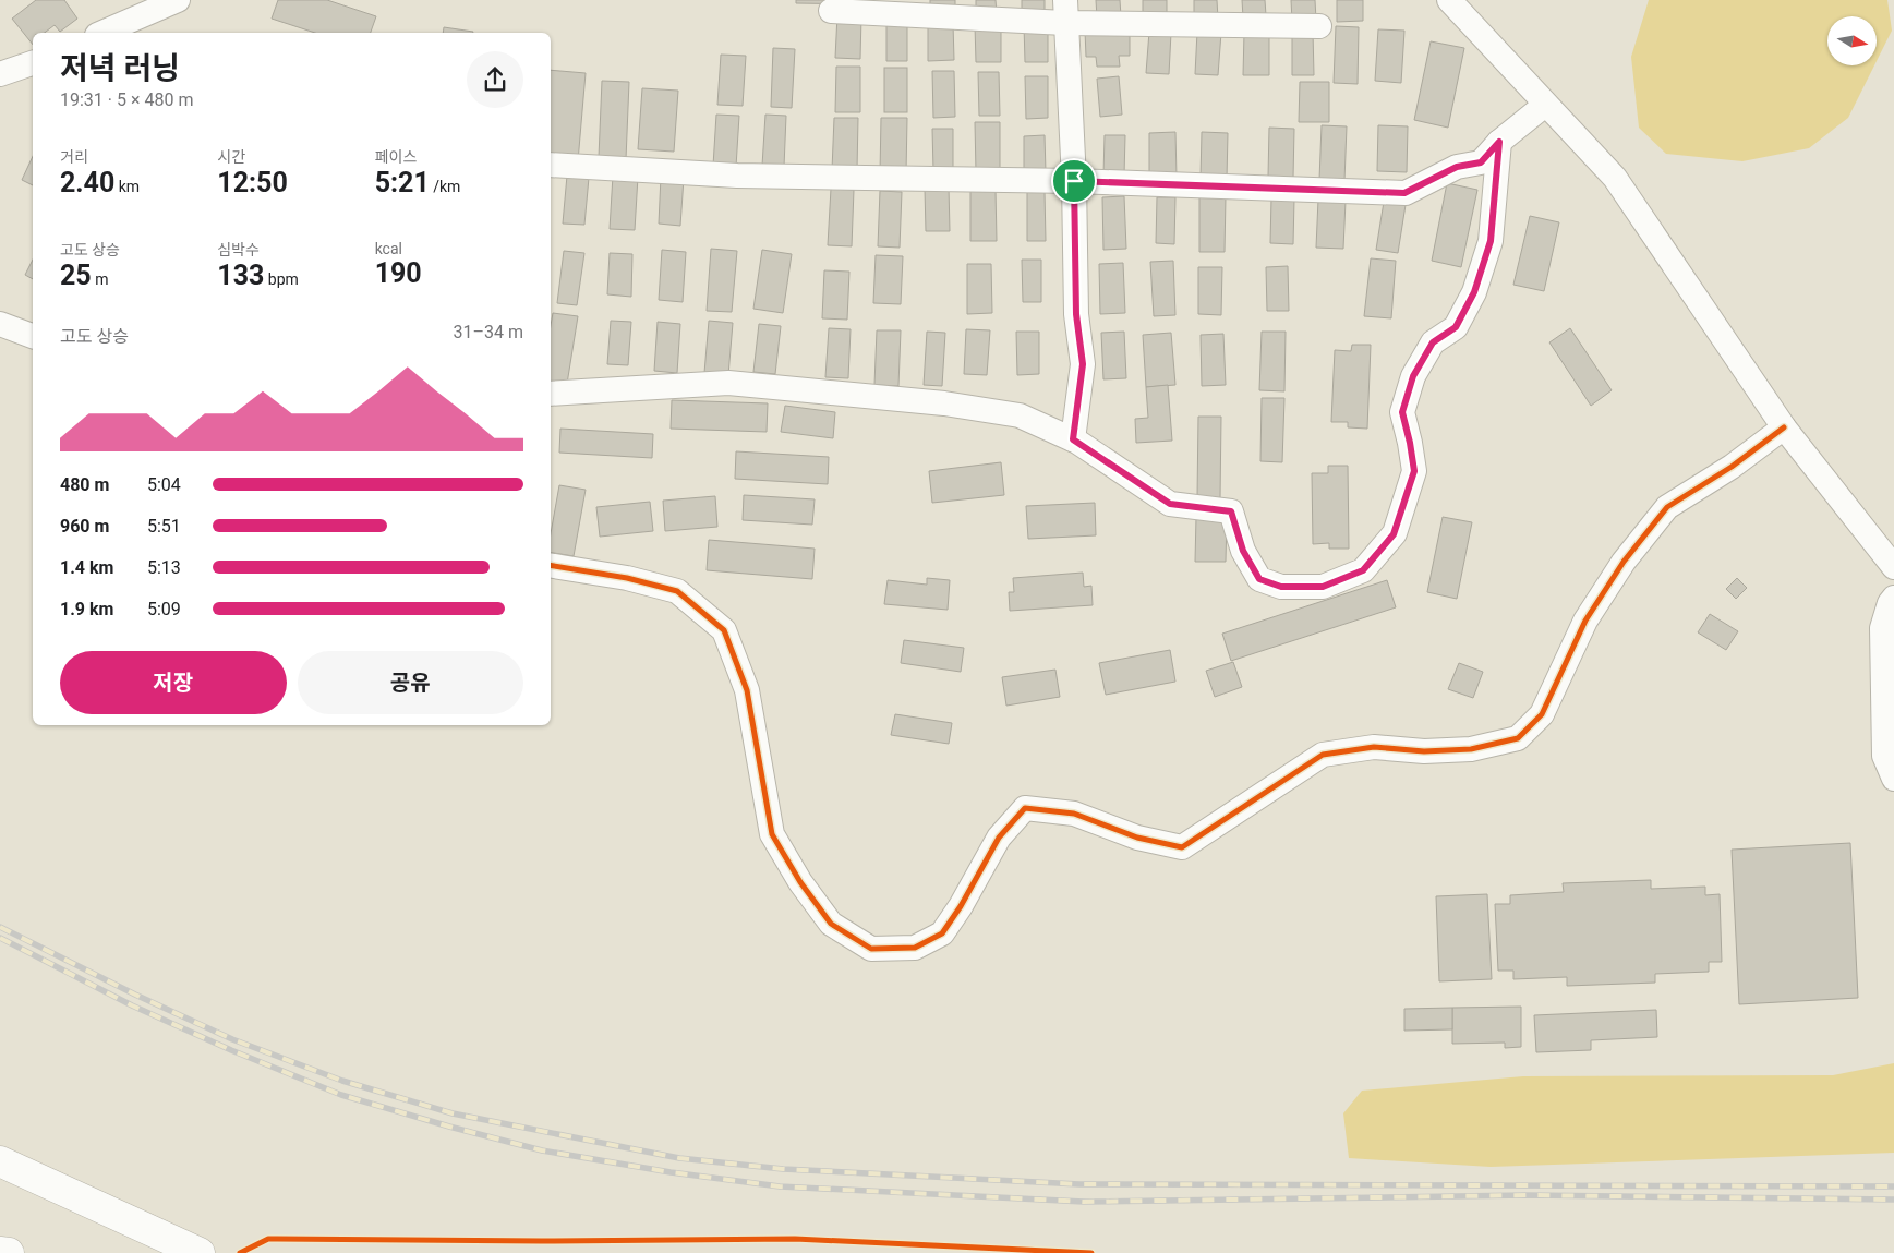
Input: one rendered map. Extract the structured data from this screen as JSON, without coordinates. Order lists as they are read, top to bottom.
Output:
{
  "north": "right",
  "page": {
    "heading": ["저녁 러닝", "19:31 · 5 × 480 m"],
    "stats": [
      ["거리", "2.40 km"],
      ["시간", "12:50"],
      ["페이스", "5:21 /km"],
      ["고도 상승", "25 m"],
      ["심박수", "133 bpm"],
      ["kcal", "190"]
    ],
    "chart": ["고도 상승", "31–34 m"],
    "list": [
      {
        "name": "480 m",
        "note": "5:04"
      },
      {
        "name": "960 m",
        "note": "5:51"
      },
      {
        "name": "1.4 km",
        "note": "5:13"
      },
      {
        "name": "1.9 km",
        "note": "5:09"
      }
    ],
    "buttons": ["저장", "공유"]
  }
}
